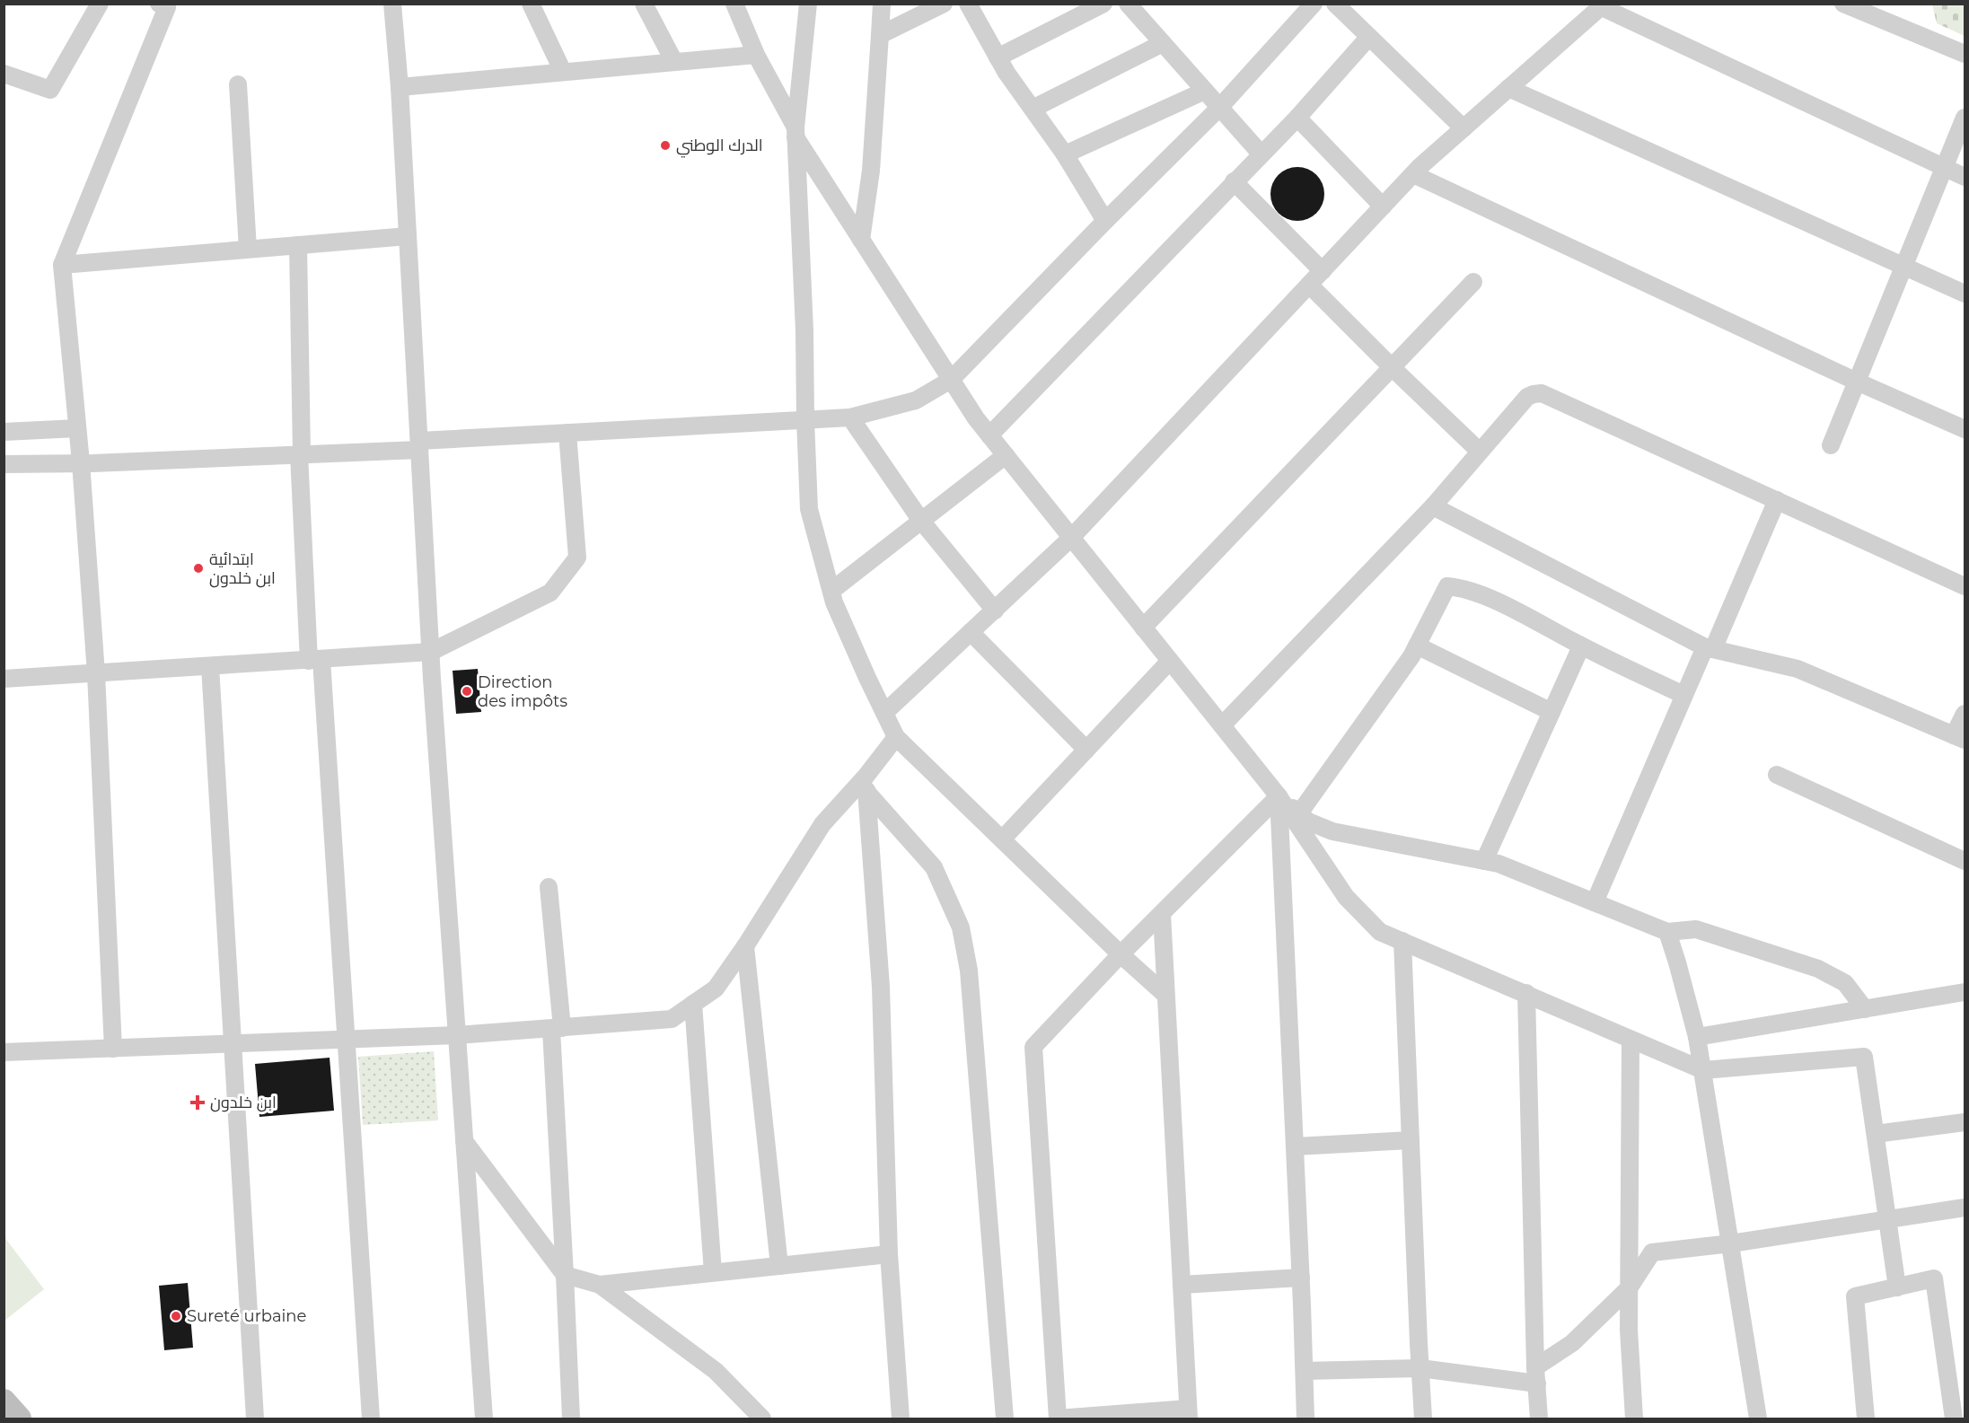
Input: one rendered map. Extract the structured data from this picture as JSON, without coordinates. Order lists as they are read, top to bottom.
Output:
{
  "places": {
    "other": [
      "الدرك الوطني",
      "ابتدائية ابن خلدون",
      "Direction des impôts",
      "Sureté urbaine"
    ],
    "health": ["ابن خلدون"]
  }
}
